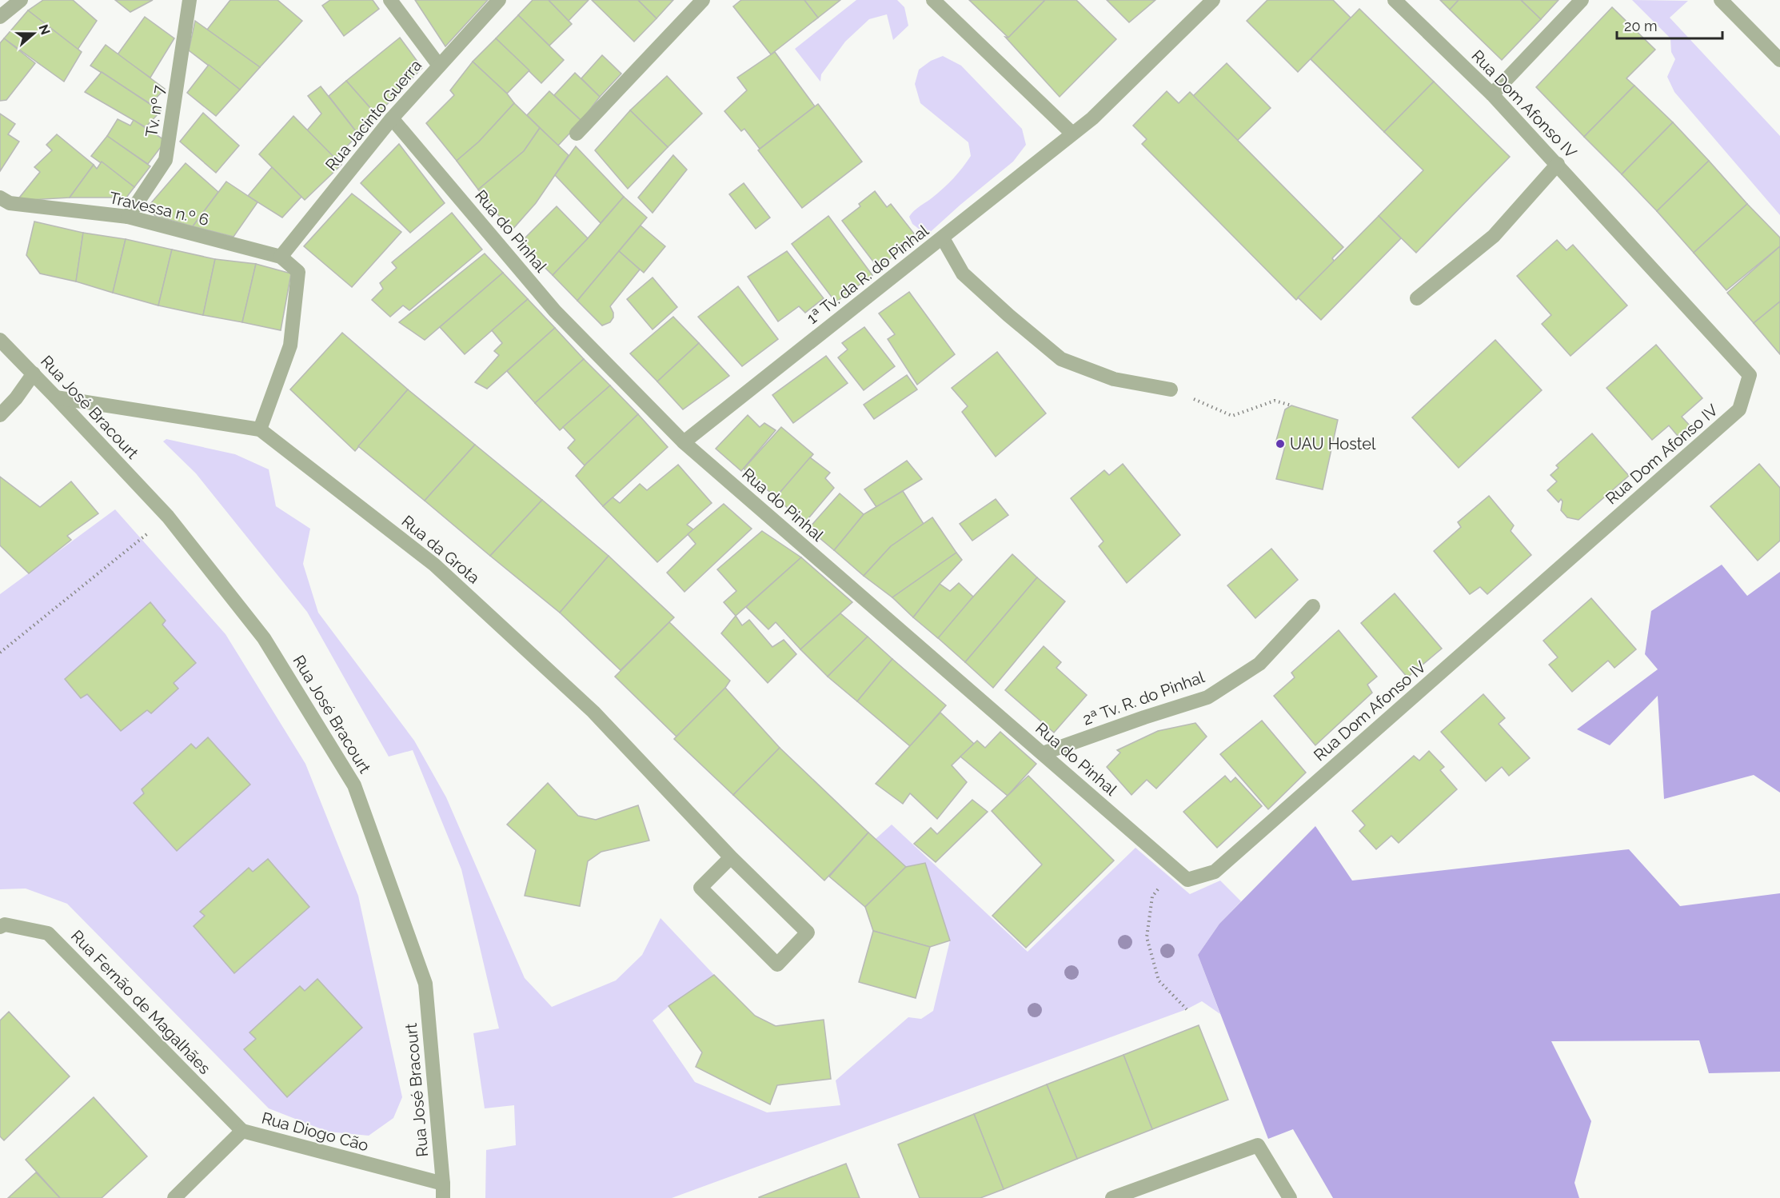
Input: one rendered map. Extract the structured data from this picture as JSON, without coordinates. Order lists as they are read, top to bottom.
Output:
{
  "streets": {
    "street": [
      "Rua Dom Afonso IV",
      "Tv. nº 7",
      "Rua Jacinto Guerra",
      "Travessa n.º 6",
      "Rua do Pinhal",
      "1ª Tv. da R. do Pinhal",
      "Rua José Bracourt",
      "Rua da Grota",
      "2ª Tv. R. do Pinhal",
      "Rua Fernão de Magalhães",
      "Rua Diogo Cão"
    ]
  },
  "crossings": [
    ["Rua Dom Afonso IV", "Rua do Pinhal"],
    ["Tv. nº 7", "Travessa n.º 6"],
    ["Rua Jacinto Guerra", "Travessa n.º 6"],
    ["Rua Jacinto Guerra", "Rua do Pinhal"],
    ["Rua do Pinhal", "1ª Tv. da R. do Pinhal"],
    ["Rua do Pinhal", "2ª Tv. R. do Pinhal"],
    ["Rua José Bracourt", "Rua da Grota"],
    ["Rua José Bracourt", "Rua Diogo Cão"],
    ["Rua Fernão de Magalhães", "Rua Diogo Cão"]
  ],
  "places": ["UAU Hostel"],
  "scale_bar": "20 m",
  "north": "right"
}
